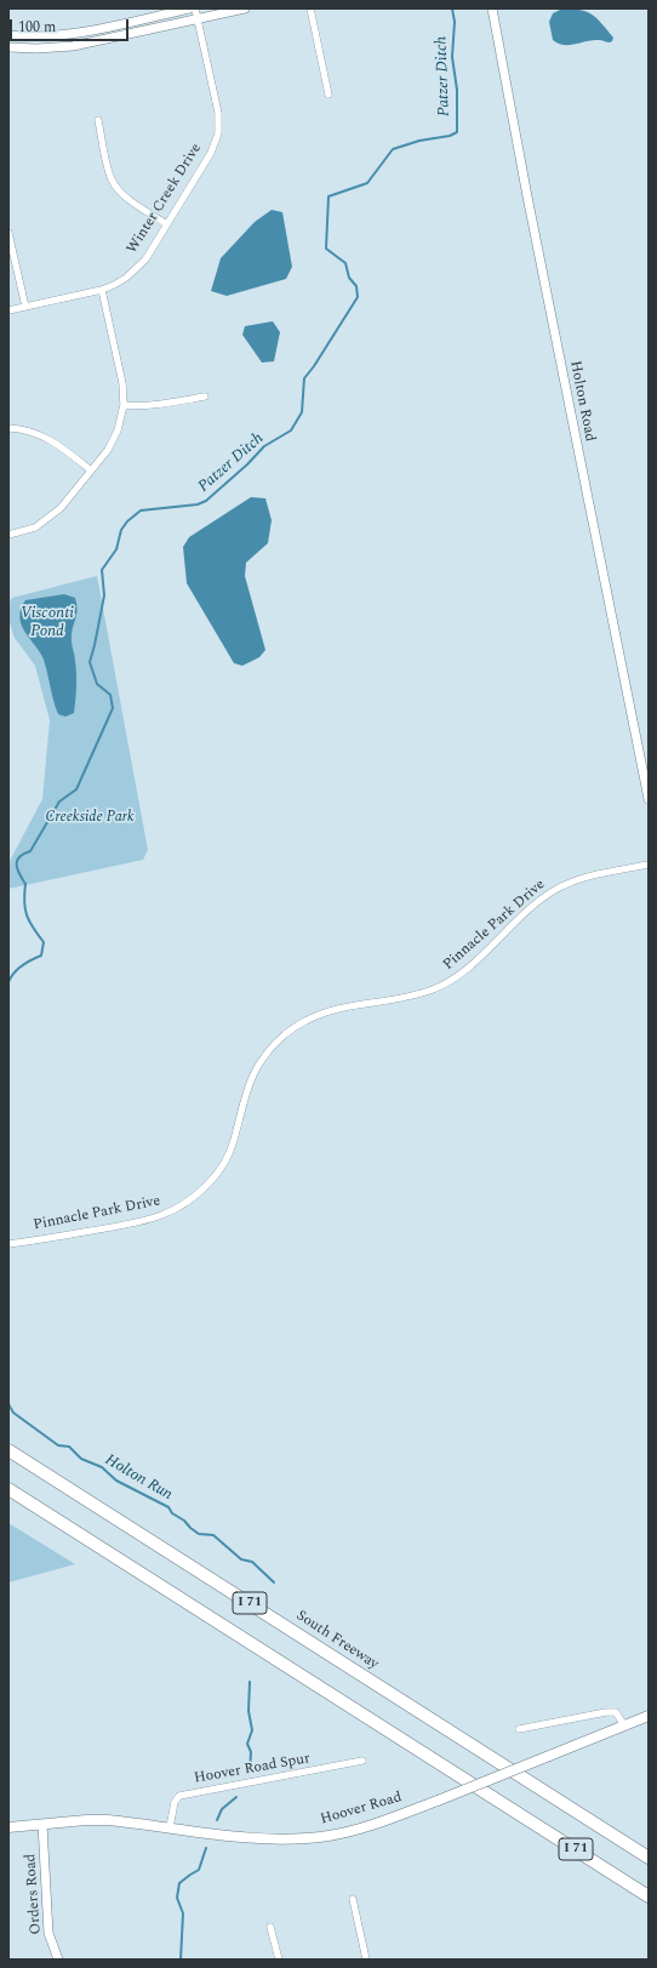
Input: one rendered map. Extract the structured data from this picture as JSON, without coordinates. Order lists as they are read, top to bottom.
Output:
{
  "streets": {
    "highway": ["I 71", "South Freeway"],
    "main road": ["Hoover Road"],
    "street": [
      "Winter Creek Drive",
      "Holton Road",
      "Pinnacle Park Drive",
      "Hoover Road Spur",
      "Orders Road"
    ]
  },
  "crossings": [
    ["Hoover Road Spur", "Hoover Road"],
    ["Hoover Road", "Orders Road"]
  ],
  "water": ["Patzer Ditch", "Visconti Pond", "Holton Run"],
  "parks": ["Creekside Park"],
  "scale_bar": "100 m"
}
